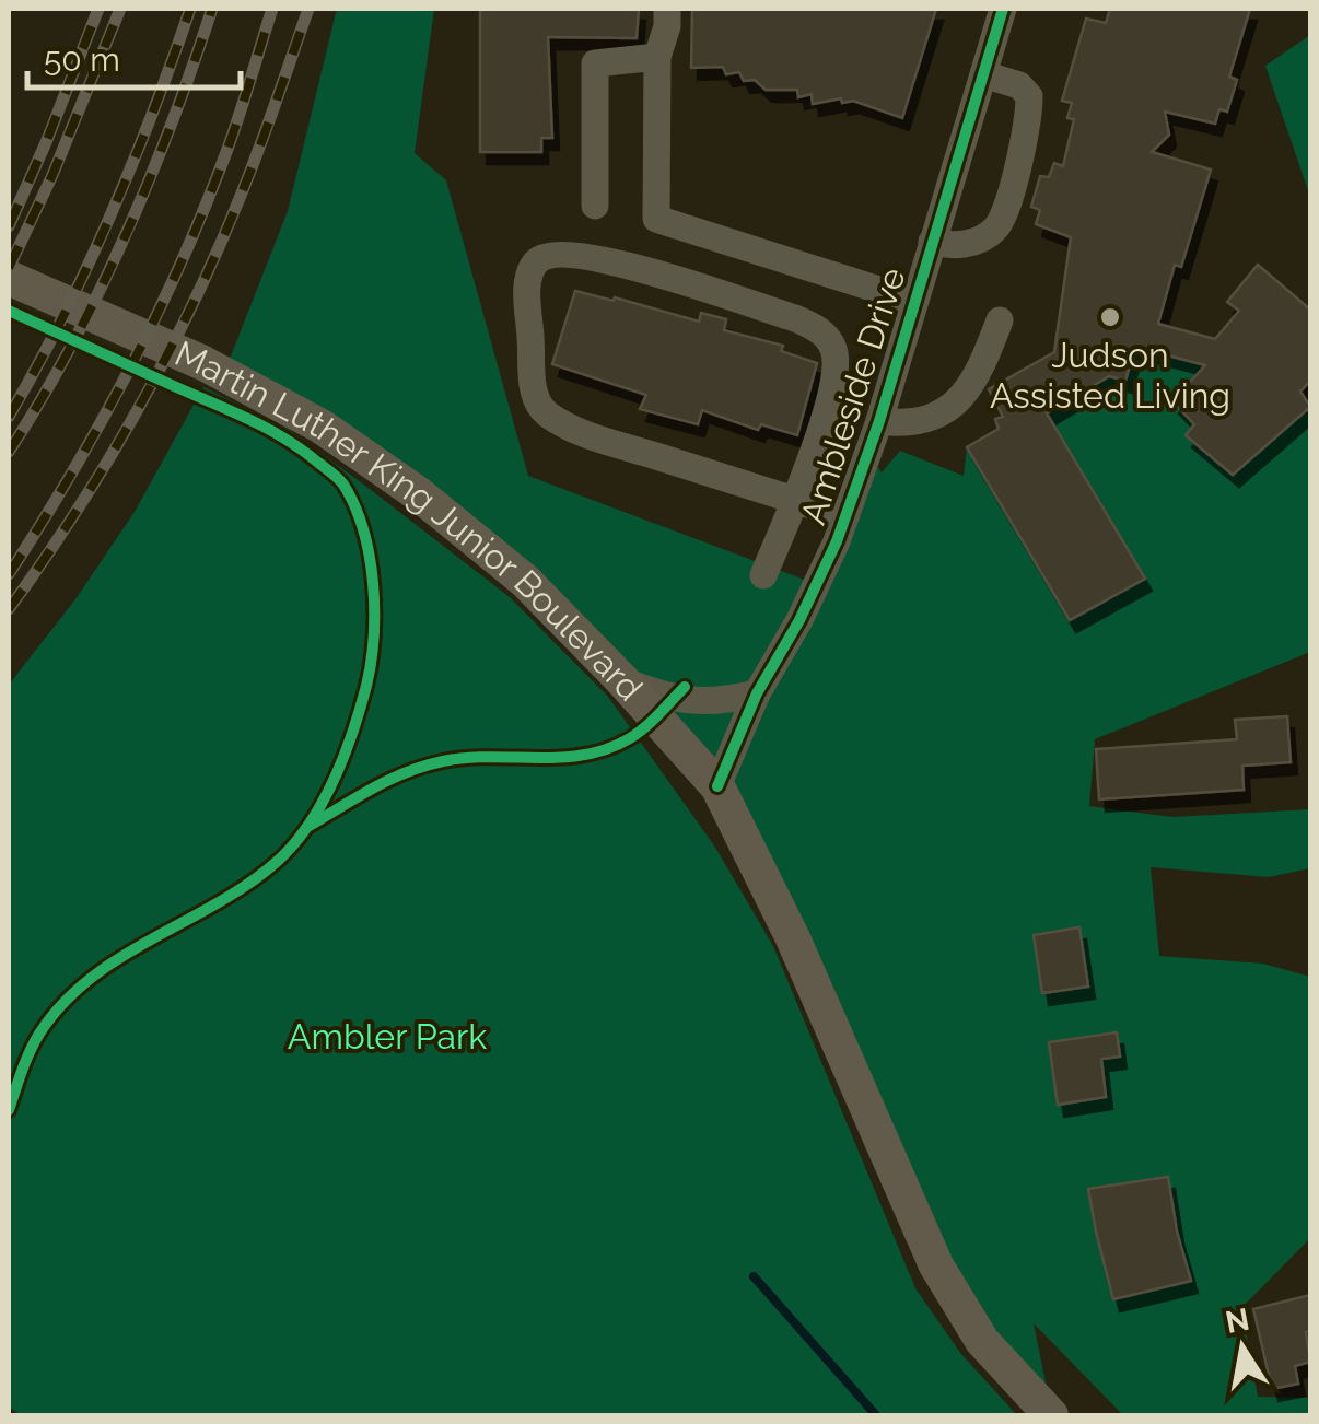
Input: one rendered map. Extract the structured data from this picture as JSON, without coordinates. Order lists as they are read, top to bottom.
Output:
{
  "streets": {
    "main road": ["Martin Luther King Junior Boulevard"],
    "street": ["Ambleside Drive"]
  },
  "crossings": [
    ["Ambleside Drive", "Martin Luther King Junior Boulevard"]
  ],
  "parks": ["Ambler Park"],
  "places": ["Judson Assisted Living"],
  "scale_bar": "50 m",
  "north": "top"
}
